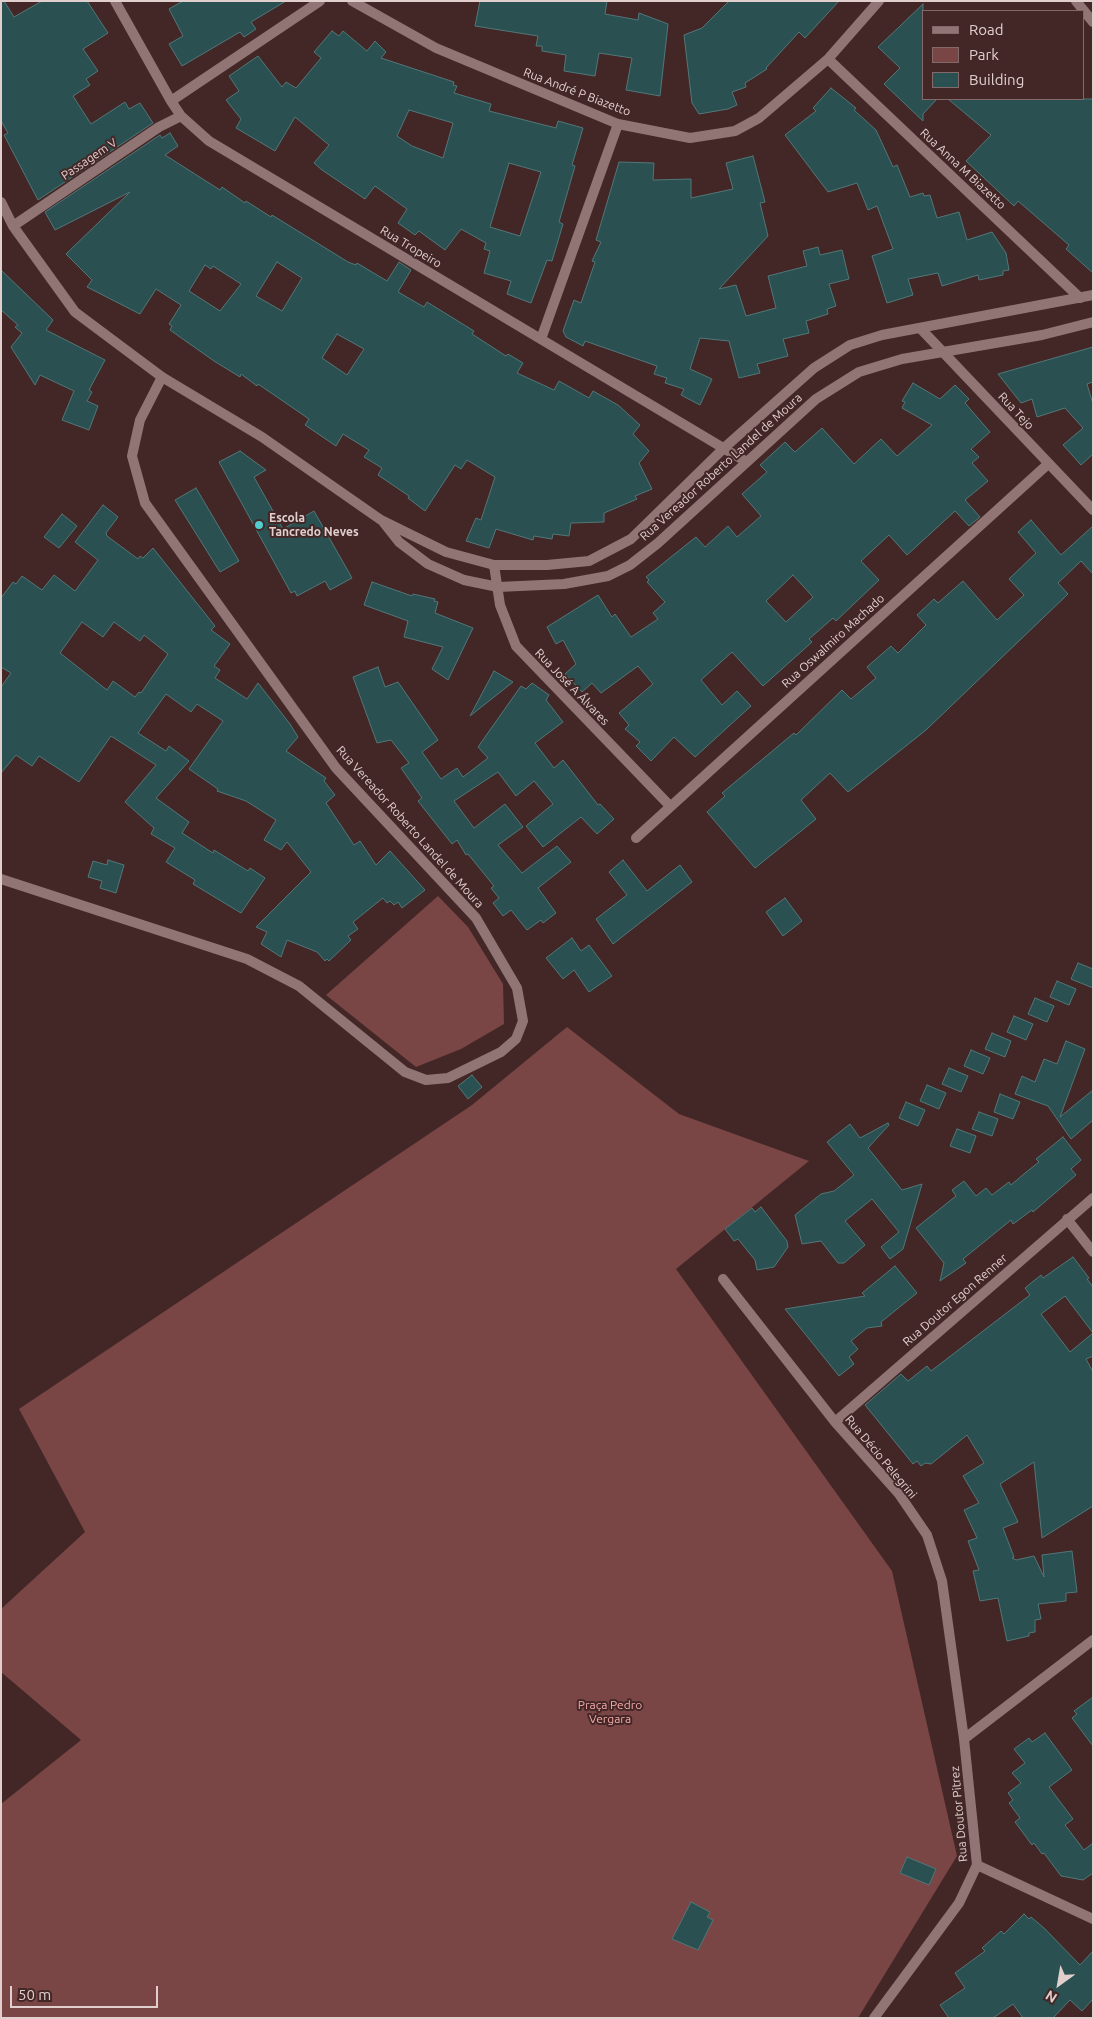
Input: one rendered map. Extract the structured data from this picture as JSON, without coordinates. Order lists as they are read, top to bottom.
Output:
{
  "streets": {
    "street": [
      "Rua André P Biazetto",
      "Passagem V",
      "Rua Anna M Biazetto",
      "Rua Tropeiro",
      "Rua Tejo",
      "Rua Vereador Roberto Landel de Moura",
      "Rua Oswalmiro Machado",
      "Rua José A Álvares",
      "Rua Doutor Egon Renner",
      "Rua Décio Pelegrini",
      "Rua Doutor Pitrez"
    ]
  },
  "crossings": [
    ["Rua André P Biazetto", "Rua Anna M Biazetto"],
    ["Passagem V", "Rua Tropeiro"],
    ["Passagem V", "Rua Vereador Roberto Landel de Moura"],
    ["Rua Anna M Biazetto", "Rua Vereador Roberto Landel de Moura"],
    ["Rua Tropeiro", "Rua Vereador Roberto Landel de Moura"],
    ["Rua Tejo", "Rua Vereador Roberto Landel de Moura"],
    ["Rua Tejo", "Rua Oswalmiro Machado"],
    ["Rua Vereador Roberto Landel de Moura", "Rua José A Álvares"],
    ["Rua Oswalmiro Machado", "Rua José A Álvares"],
    ["Rua Doutor Egon Renner", "Rua Décio Pelegrini"],
    ["Rua Décio Pelegrini", "Rua Doutor Pitrez"]
  ],
  "parks": ["Praça Pedro Vergara"],
  "places": ["Escola Tancredo Neves"],
  "legend": ["Road", "Park", "Building"],
  "scale_bar": "50 m",
  "north": "bottom left"
}
